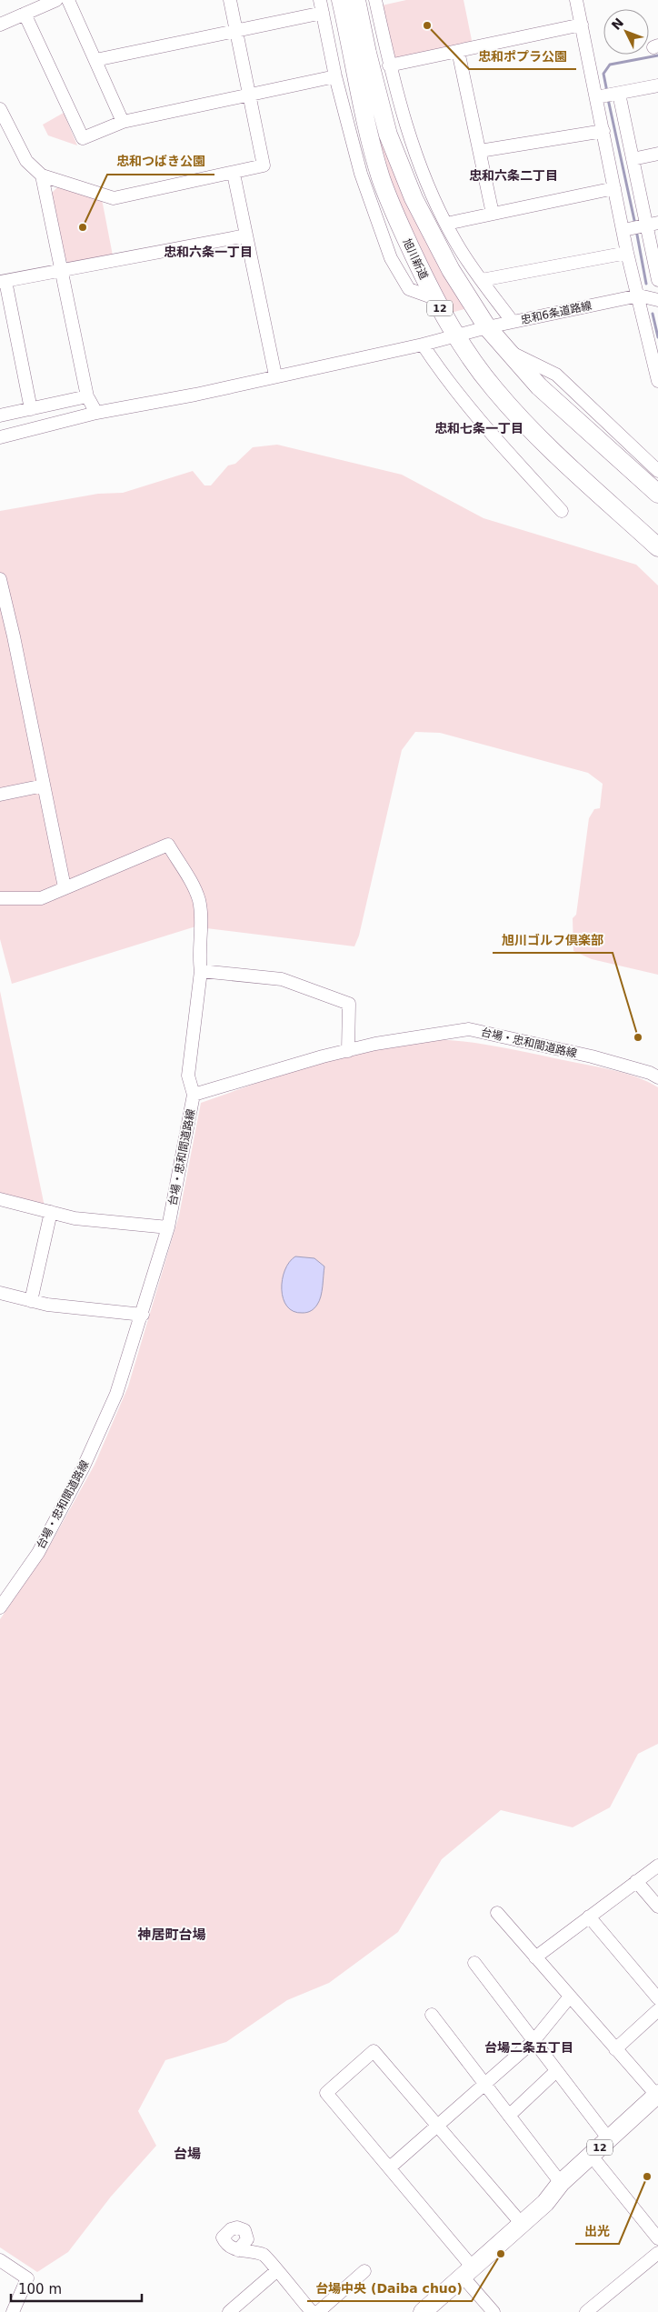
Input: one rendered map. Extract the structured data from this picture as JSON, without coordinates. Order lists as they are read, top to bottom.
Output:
{
  "streets": {
    "highway": ["旭川新道", "12"],
    "street": ["忠和6条道路線", "台場・忠和間道路線"]
  },
  "crossings": [
    ["旭川新道", "忠和6条道路線"],
    ["12", "忠和6条道路線"]
  ],
  "districts": [
    "忠和六条二丁目",
    "忠和六条一丁目",
    "忠和七条一丁目",
    "神居町台場",
    "台場二条五丁目",
    "台場"
  ],
  "places": [
    "忠和ポプラ公園",
    "忠和つばき公園",
    "旭川ゴルフ倶楽部",
    "出光",
    "台場中央 (Daiba chuo)"
  ],
  "scale_bar": "100 m",
  "north": "top left"
}
